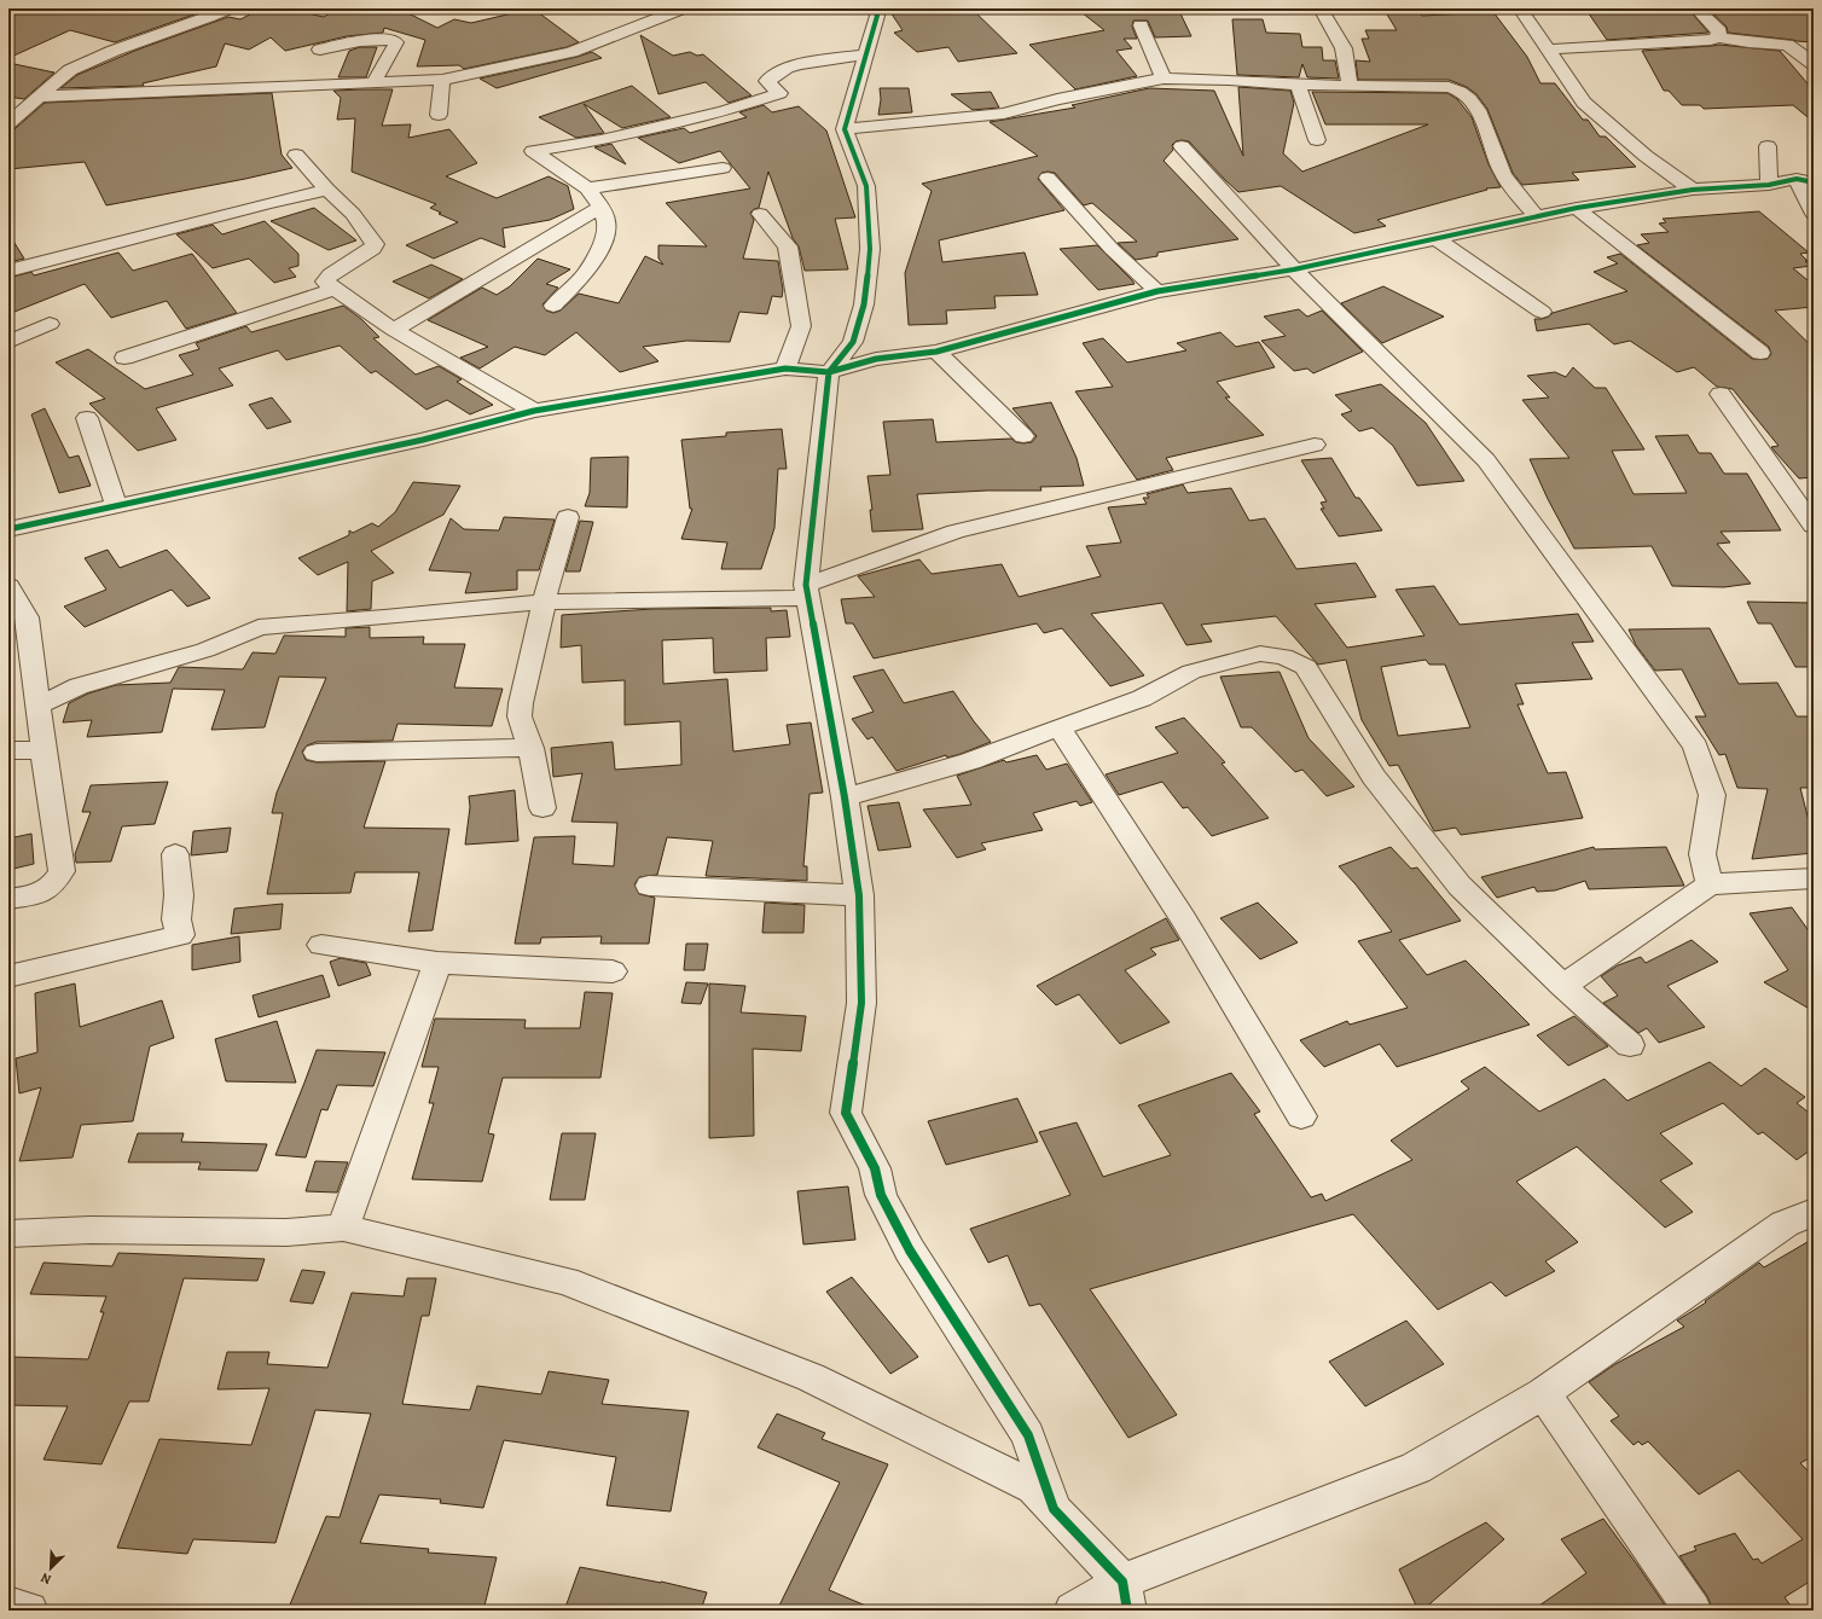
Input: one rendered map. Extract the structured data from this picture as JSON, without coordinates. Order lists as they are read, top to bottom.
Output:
{
  "north": "bottom left"
}
